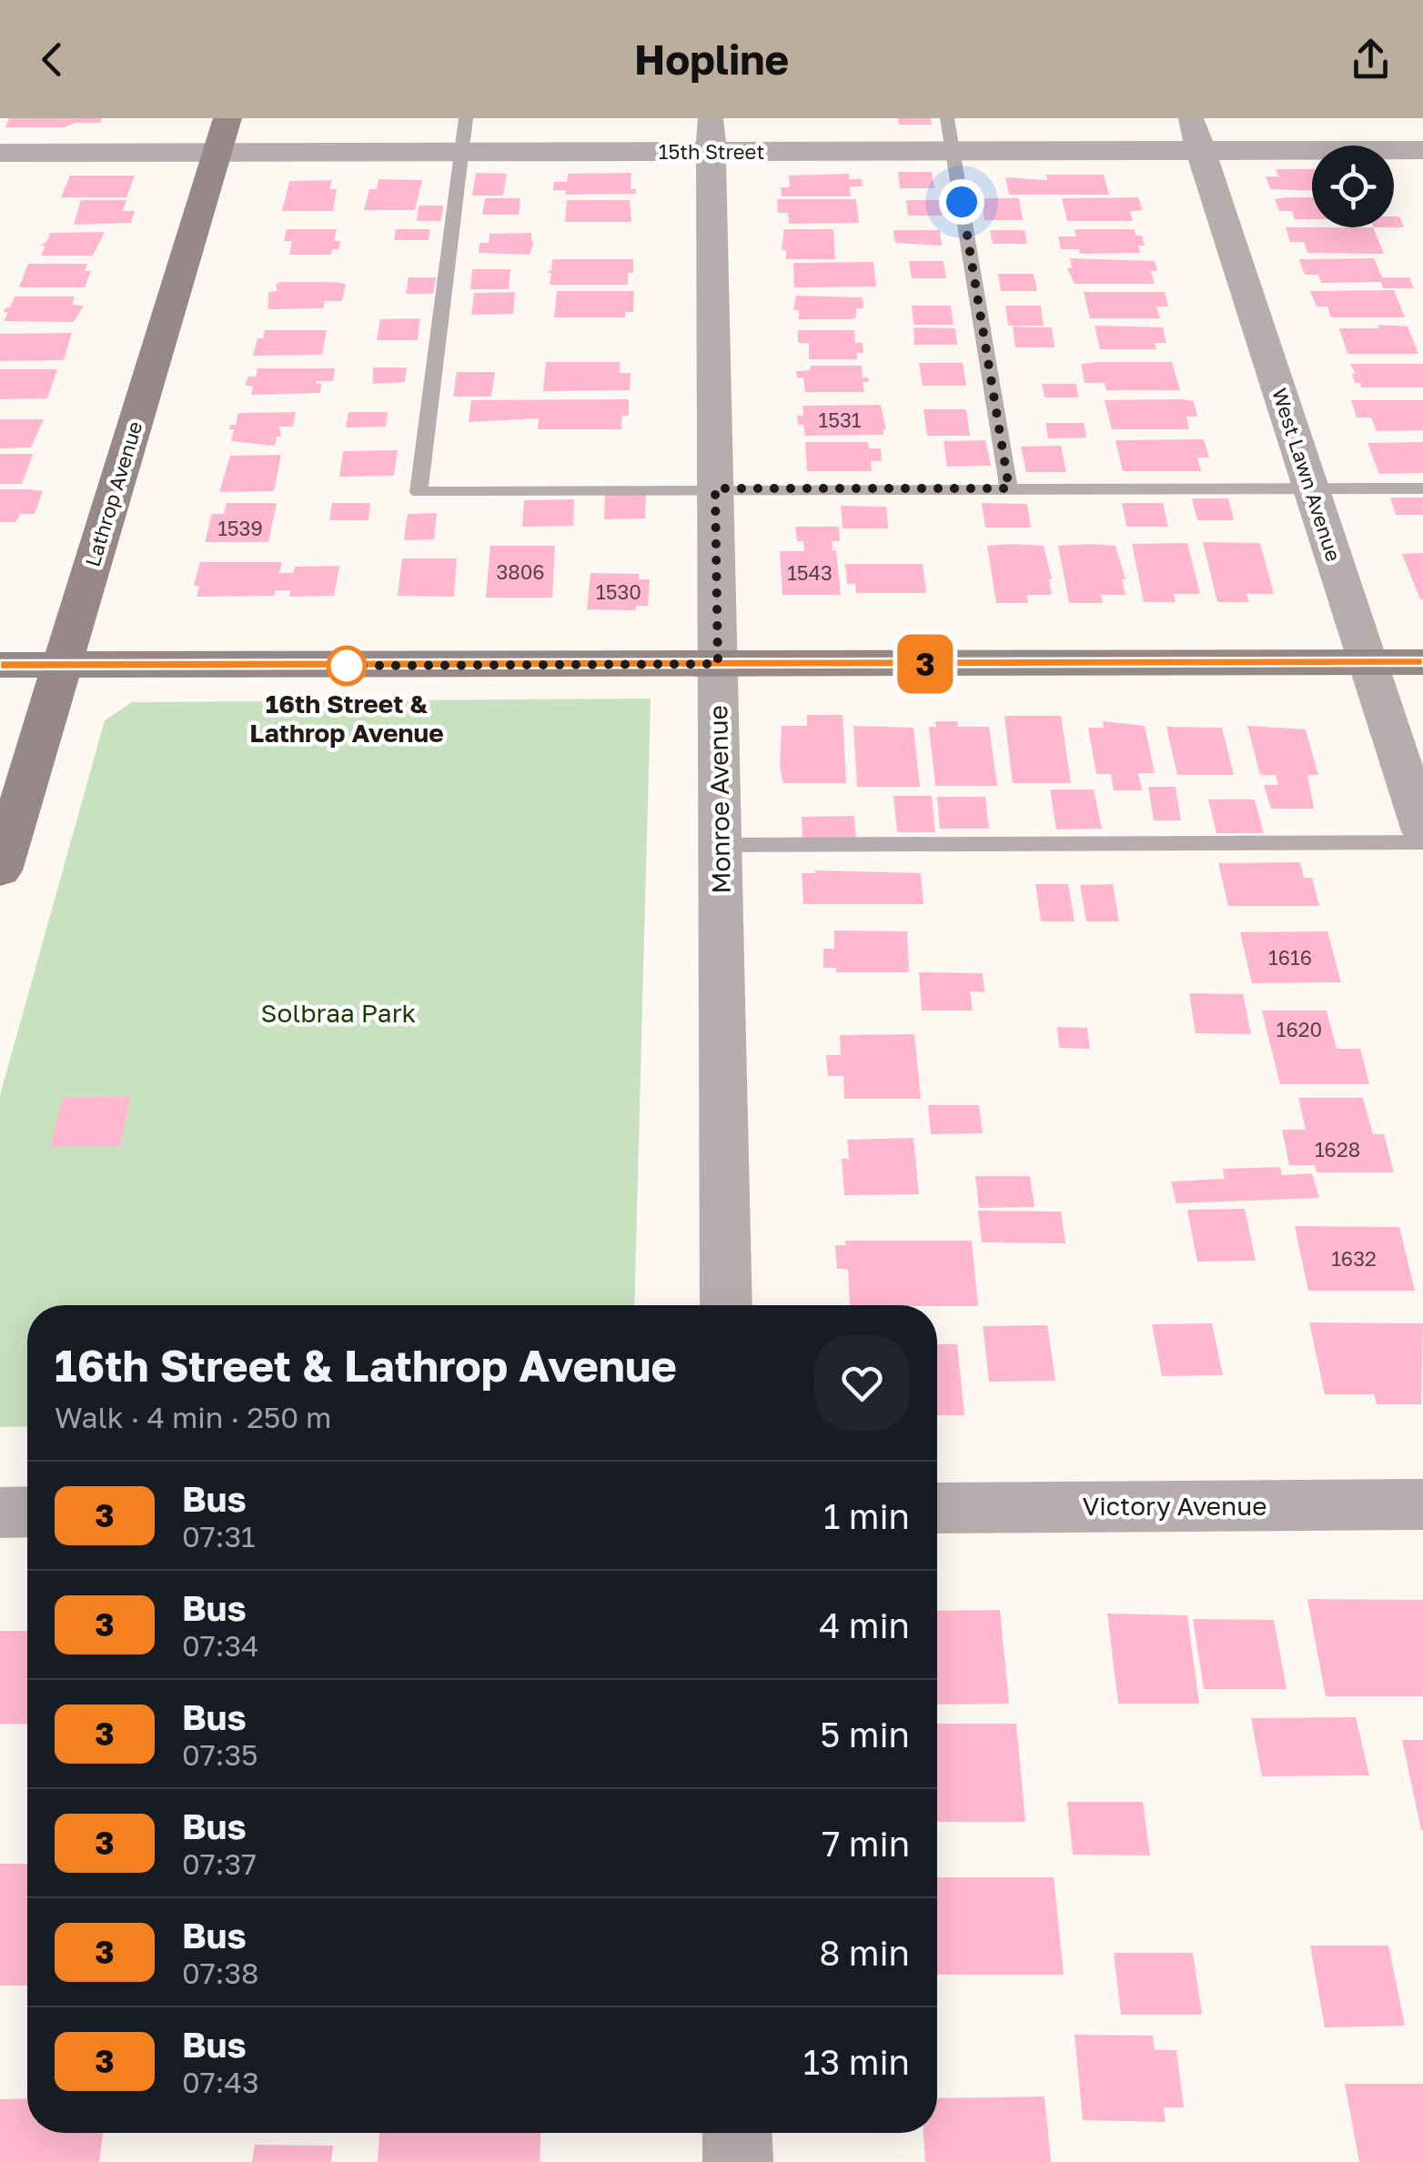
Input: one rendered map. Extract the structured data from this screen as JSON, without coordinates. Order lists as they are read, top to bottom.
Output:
{
  "streets": {
    "street": [
      "15th Street",
      "West Lawn Avenue",
      "Lathrop Avenue",
      "Monroe Avenue",
      "Victory Avenue"
    ]
  },
  "crossings": [
    ["15th Street", "West Lawn Avenue"],
    ["15th Street", "Lathrop Avenue"],
    ["15th Street", "Monroe Avenue"]
  ],
  "parks": ["Solbraa Park"],
  "places": ["16th Street & Lathrop Avenue"],
  "lines": ["bus line 3"],
  "house_numbers": [
    "1531",
    "1539",
    "3806",
    "1543",
    "1530",
    "1616",
    "1620",
    "1628",
    "1632"
  ],
  "page": {
    "header": "Hopline",
    "on_map": "3",
    "heading": ["16th Street & Lathrop Avenue", "Walk · 4 min · 250 m"],
    "list": [
      {
        "mark": "3",
        "name": "Bus",
        "note": "07:31",
        "value": "1 min"
      },
      {
        "mark": "3",
        "name": "Bus",
        "note": "07:34",
        "value": "4 min"
      },
      {
        "mark": "3",
        "name": "Bus",
        "note": "07:35",
        "value": "5 min"
      },
      {
        "mark": "3",
        "name": "Bus",
        "note": "07:37",
        "value": "7 min"
      },
      {
        "mark": "3",
        "name": "Bus",
        "note": "07:38",
        "value": "8 min"
      },
      {
        "mark": "3",
        "name": "Bus",
        "note": "07:43",
        "value": "13 min"
      }
    ]
  }
}
